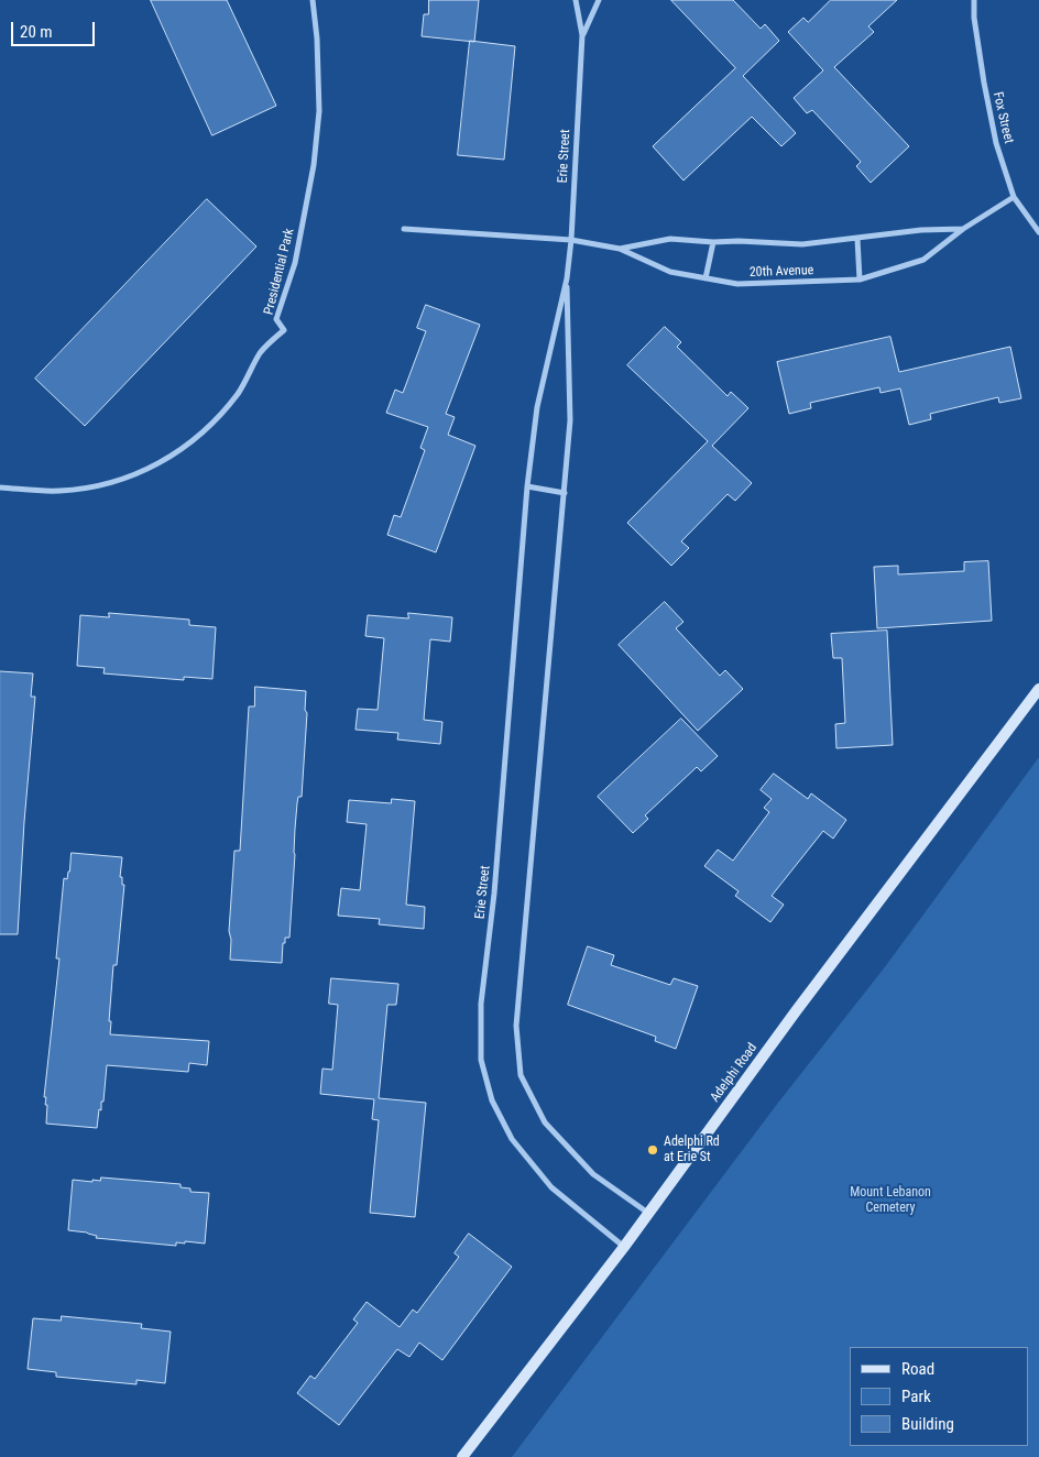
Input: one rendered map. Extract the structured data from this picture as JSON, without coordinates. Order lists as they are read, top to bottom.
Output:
{
  "streets": {
    "main road": ["Adelphi Road"],
    "street": [
      "Fox Street",
      "Erie Street",
      "Presidential Park",
      "20th Avenue"
    ]
  },
  "crossings": [
    ["Fox Street", "20th Avenue"],
    ["Erie Street", "20th Avenue"],
    ["Erie Street", "Adelphi Road"]
  ],
  "parks": ["Mount Lebanon Cemetery"],
  "places": ["Adelphi Rd at Erie St"],
  "legend": ["Road", "Park", "Building"],
  "scale_bar": "20 m"
}
